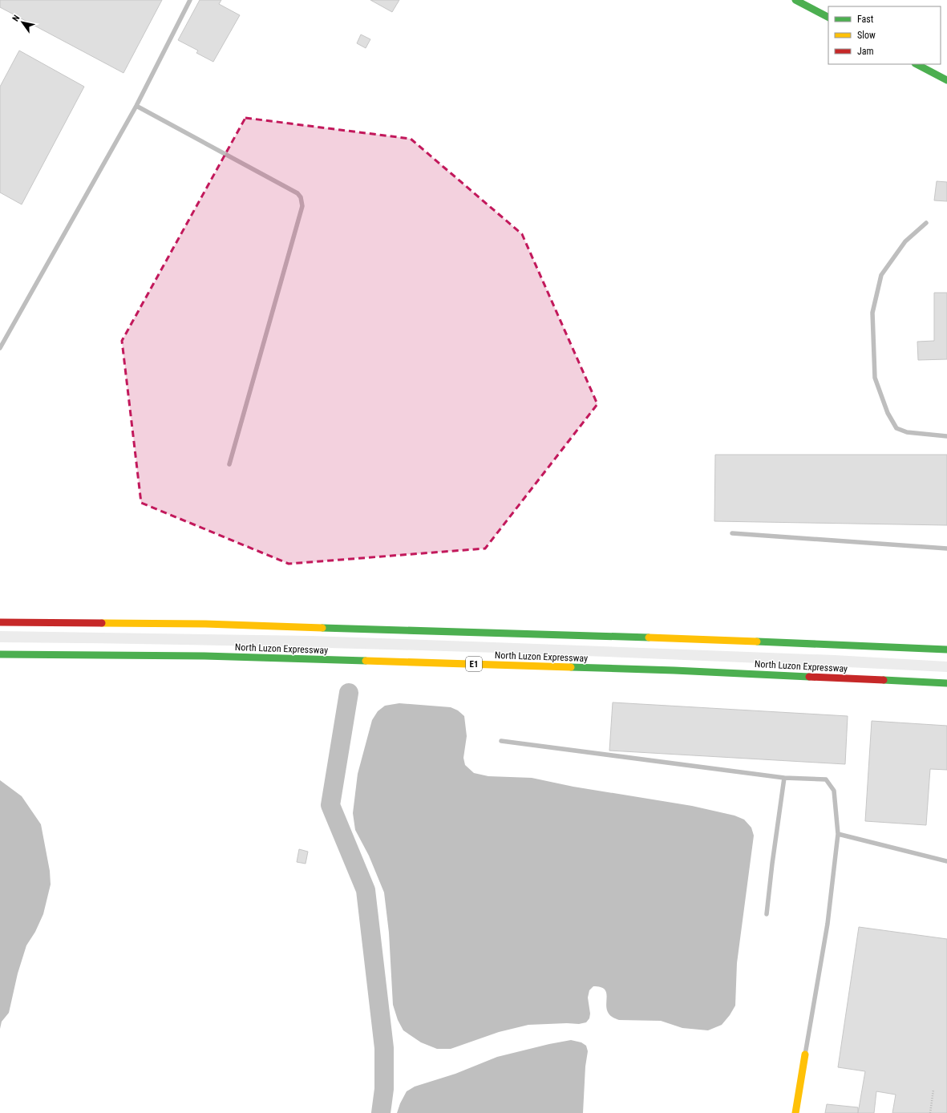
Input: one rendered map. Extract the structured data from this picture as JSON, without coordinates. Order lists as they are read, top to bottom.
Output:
{
  "streets": {
    "main road": ["North Luzon Expressway", "E1"]
  },
  "legend": ["Fast", "Slow", "Jam"],
  "north": "top left"
}
